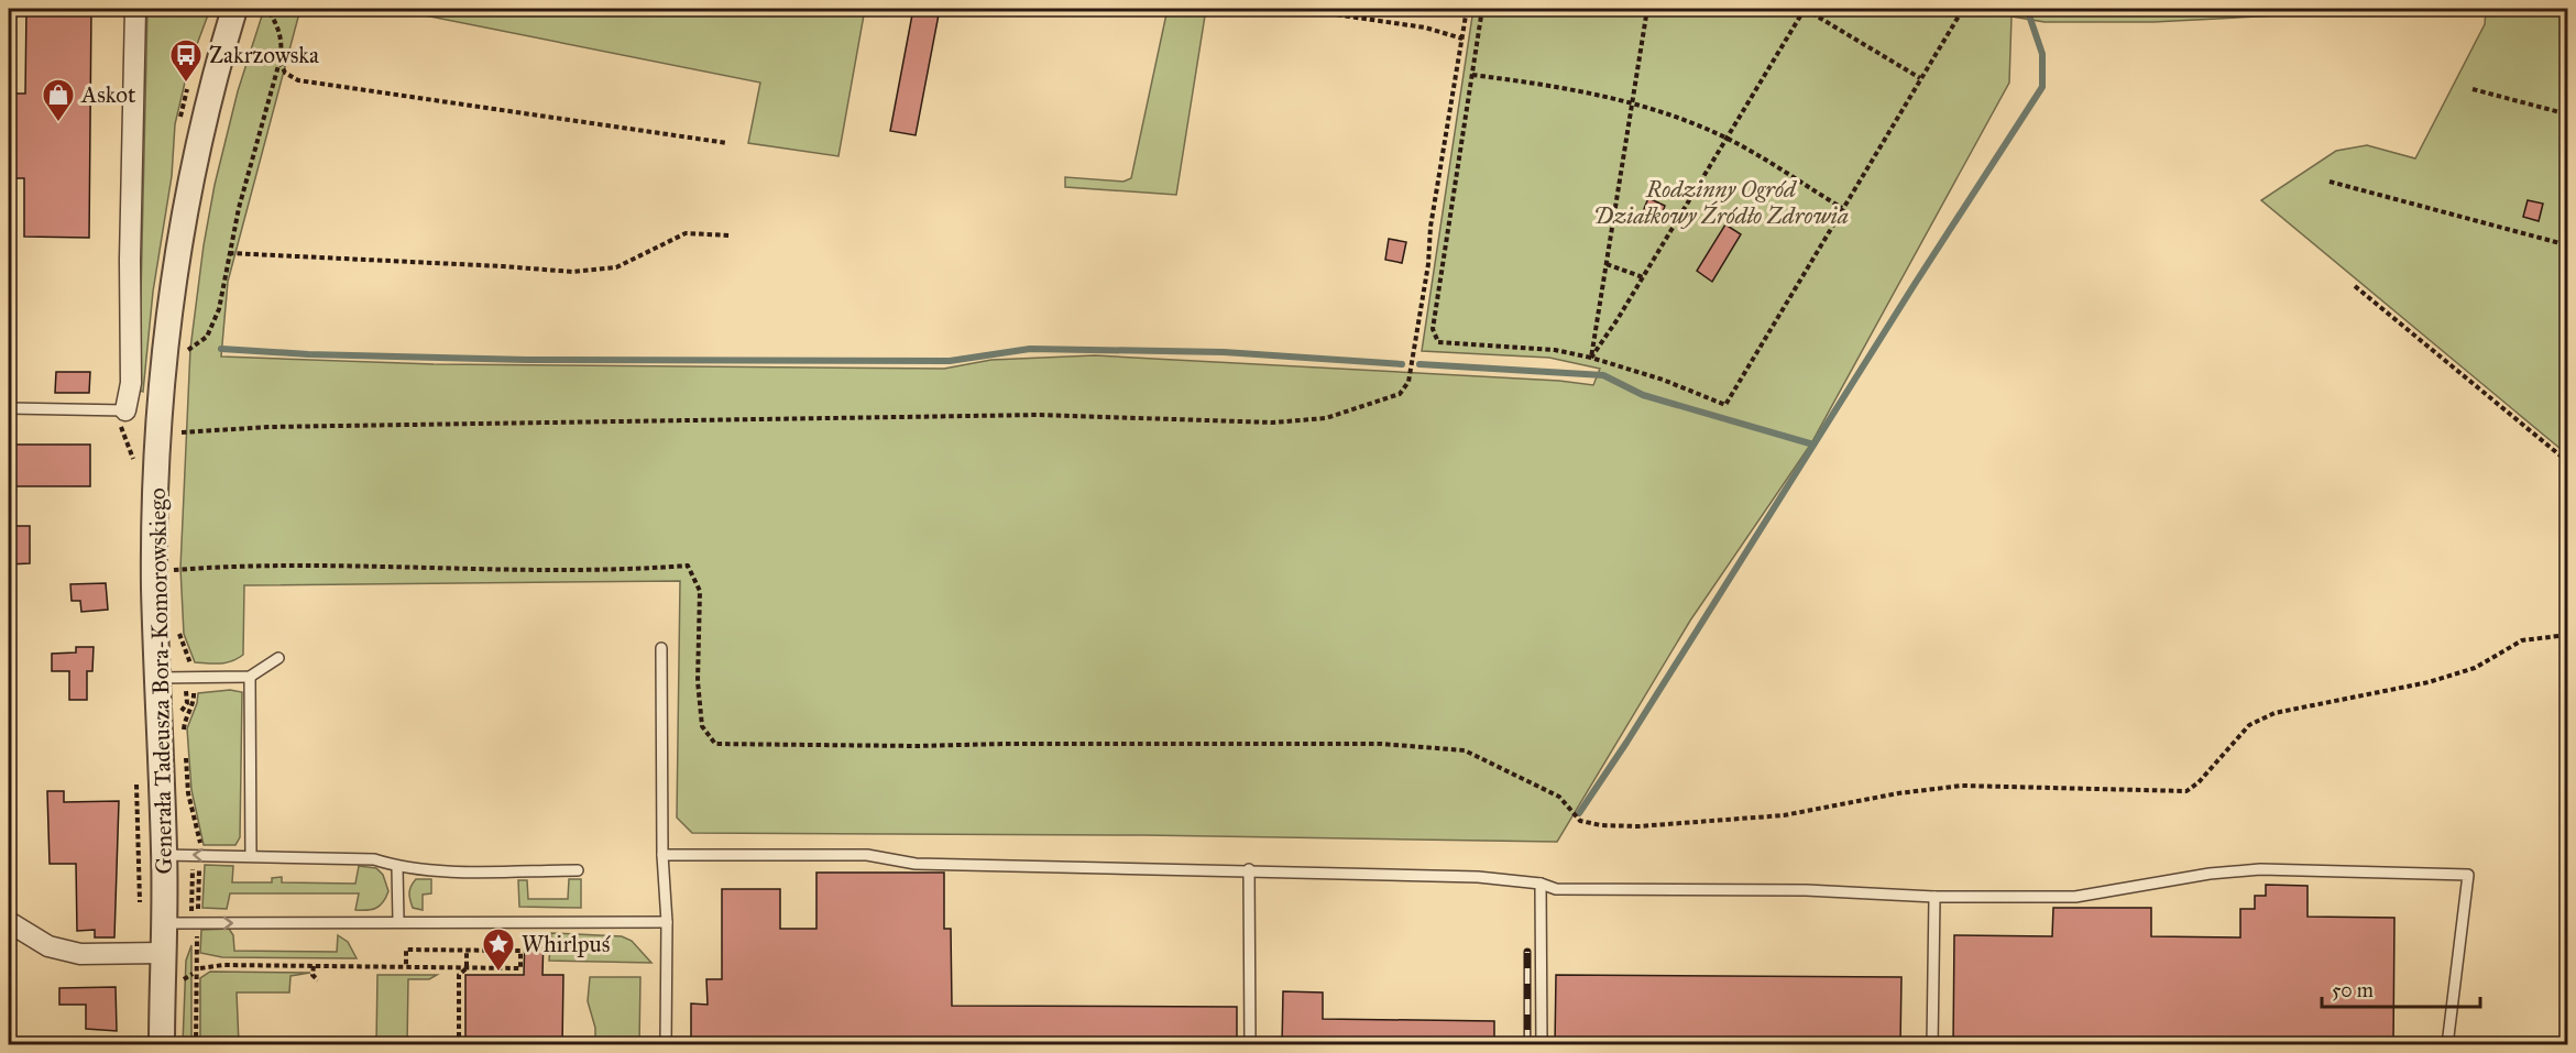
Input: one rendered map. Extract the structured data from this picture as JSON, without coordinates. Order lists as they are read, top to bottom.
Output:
{
  "streets": {
    "street": ["Generała Tadeusza Bora-Komorowskiego"]
  },
  "parks": ["Rodzinny Ogród Działkowy Źródło Zdrowia"],
  "places": {
    "bus stop": ["Zakrzowska"],
    "shop": ["Askot"],
    "place": ["Whirlpuś"]
  },
  "scale_bar": "50 m"
}
